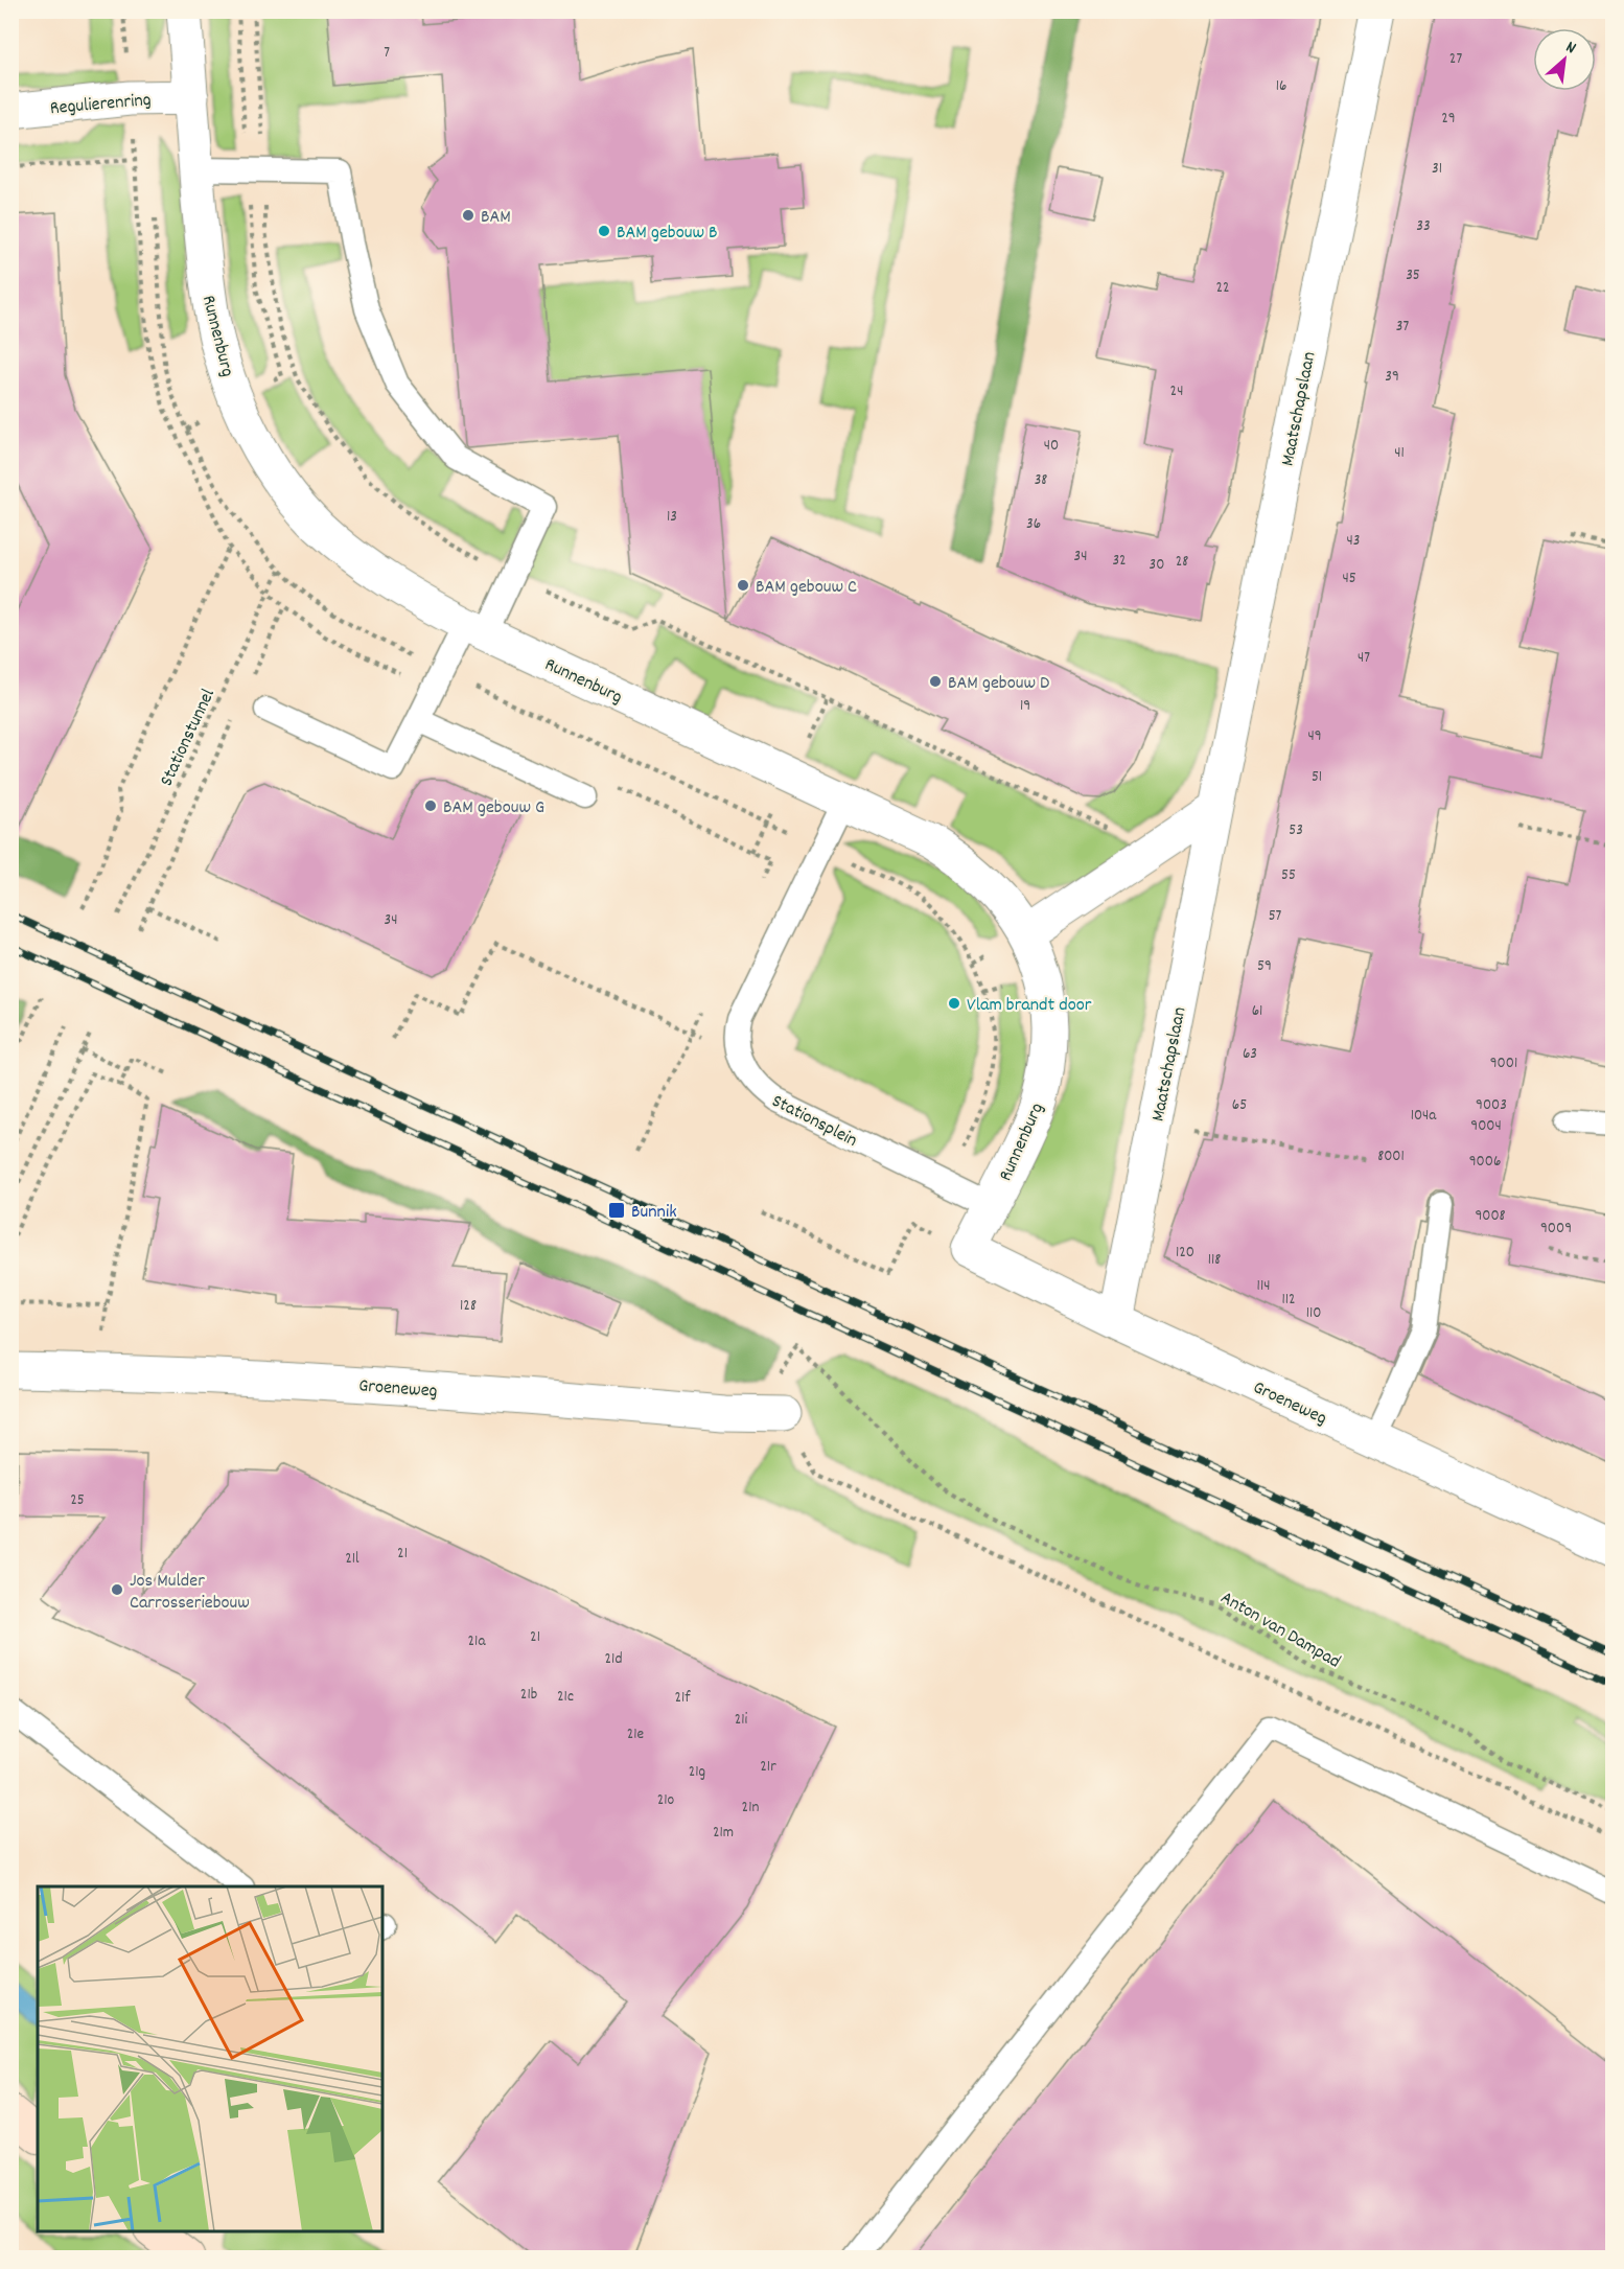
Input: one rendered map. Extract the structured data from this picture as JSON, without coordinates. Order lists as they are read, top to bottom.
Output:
{
  "streets": {
    "street": [
      "Regulierenring",
      "Runnenburg",
      "Maatschapslaan",
      "Groeneweg"
    ],
    "lane": ["Stationsplein"],
    "path": ["Stationstunnel", "Anton van Dampad"]
  },
  "crossings": [
    ["Regulierenring", "Runnenburg"],
    ["Runnenburg", "Stationsplein"],
    ["Runnenburg", "Groeneweg"],
    ["Maatschapslaan", "Groeneweg"]
  ],
  "places": {
    "other": [
      "BAM",
      "BAM gebouw B",
      "BAM gebouw C",
      "BAM gebouw D",
      "BAM gebouw G",
      "Vlam brandt door",
      "Jos Mulder Carrosseriebouw"
    ],
    "transit": ["Bunnik"]
  },
  "house_numbers": [
    "7",
    "27",
    "16",
    "29",
    "31",
    "33",
    "35",
    "22",
    "37",
    "39",
    "24",
    "40",
    "41",
    "38",
    "13",
    "36",
    "43",
    "34",
    "32",
    "28",
    "30",
    "45",
    "47",
    "19",
    "49",
    "51",
    "53",
    "55",
    "57",
    "34",
    "59",
    "61",
    "63",
    "9001",
    "65",
    "9003",
    "104a",
    "9004",
    "8001",
    "9006",
    "9008",
    "9009",
    "120",
    "118",
    "114",
    "112",
    "128",
    "110",
    "25",
    "21",
    "21l",
    "21",
    "21a",
    "21d",
    "21b",
    "21c",
    "21f",
    "21i",
    "21e",
    "21r",
    "21g",
    "21o",
    "21n",
    "21m"
  ],
  "north": "top right"
}
